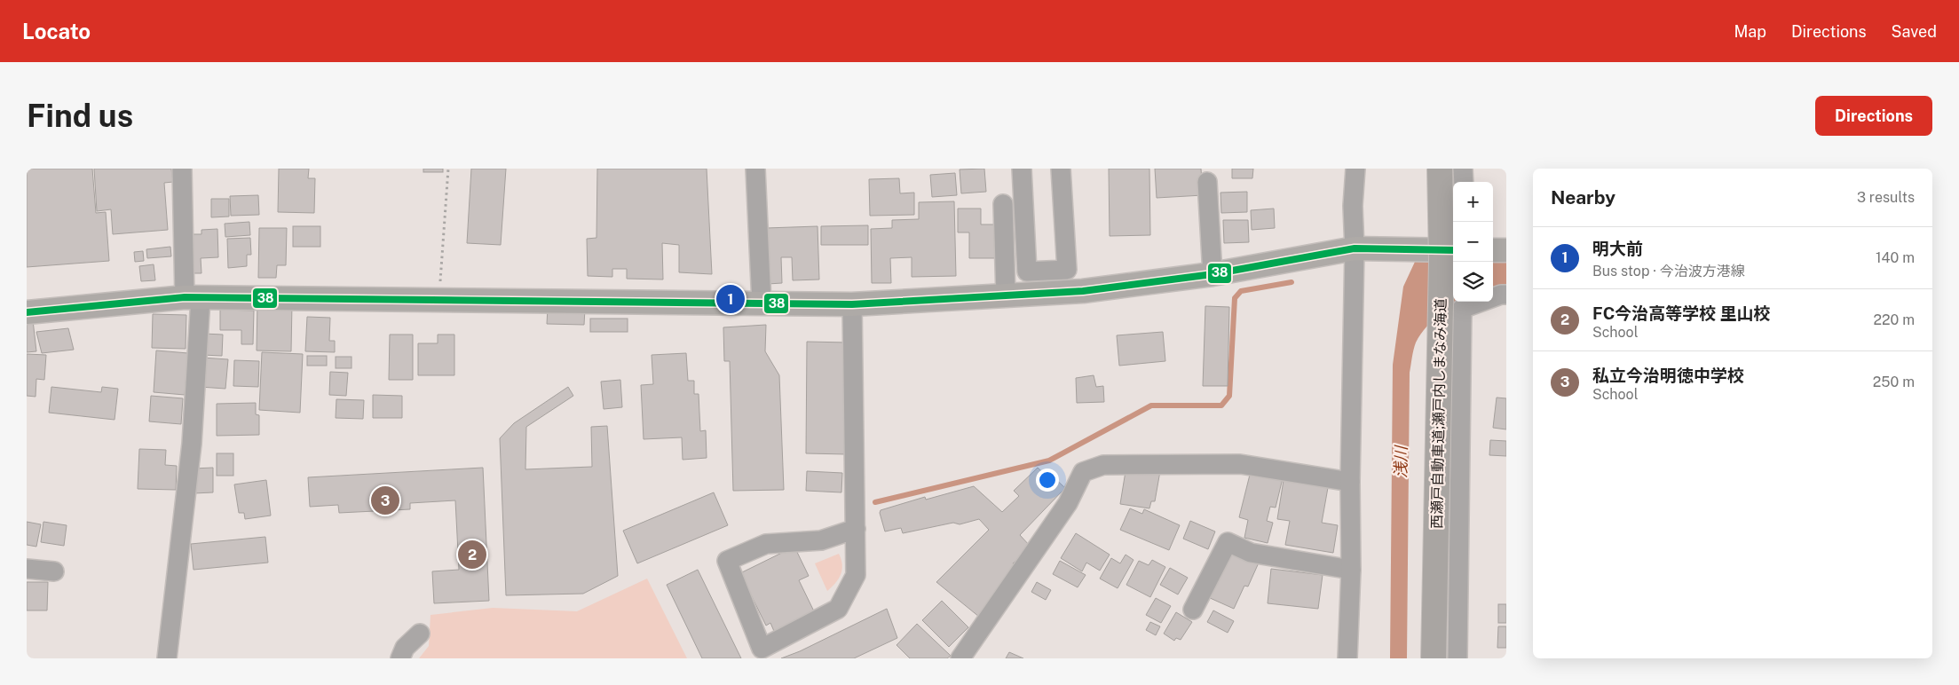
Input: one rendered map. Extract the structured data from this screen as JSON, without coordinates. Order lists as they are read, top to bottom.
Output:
{
  "streets": {
    "highway": ["西瀬戸自動車道;瀬戸内しまなみ海道"]
  },
  "water": ["浅川"],
  "lines": ["transit line 38"],
  "page": {
    "header": "Locato",
    "nav": ["Map", "Directions", "Saved"],
    "buttons": "Directions",
    "title": "Find us",
    "heading": ["Nearby", "3 results"],
    "map_buttons": ["+", "−"],
    "list": [
      {
        "mark": "1",
        "name": "明大前",
        "note": "Bus stop · 今治波方港線",
        "value": "140 m"
      },
      {
        "mark": "2",
        "name": "FC今治高等学校 里山校",
        "note": "School",
        "value": "220 m"
      },
      {
        "mark": "3",
        "name": "私立今治明徳中学校",
        "note": "School",
        "value": "250 m"
      }
    ],
    "pins": ["1", "3", "2"]
  }
}
